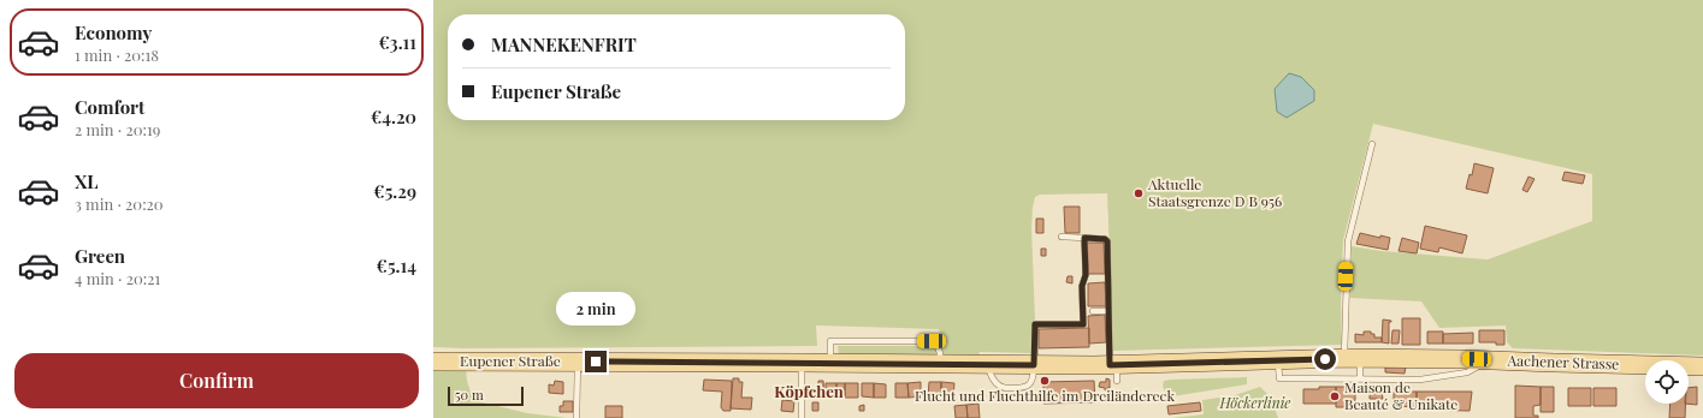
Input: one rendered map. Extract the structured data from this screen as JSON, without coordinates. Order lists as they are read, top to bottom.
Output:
{
  "streets": {
    "main road": ["Eupener Straße", "Aachener Strasse"]
  },
  "crossings": [
    ["Eupener Straße", "Aachener Strasse"]
  ],
  "districts": ["Köpfchen"],
  "parks": ["Höckerlinie"],
  "places": ["Aktuelle Staatsgrenze D B 956", "Flucht und Fluchthilfe im Dreiländereck", "Maison de Beauté & Unikate"],
  "scale_bar": "50 m",
  "page": {
    "list": [
      {
        "name": "Economy",
        "note": "1 min · 20:18",
        "value": "€3.11"
      },
      {
        "name": "Comfort",
        "note": "2 min · 20:19",
        "value": "€4.20"
      },
      {
        "name": "XL",
        "note": "3 min · 20:20",
        "value": "€5.29"
      },
      {
        "name": "Green",
        "note": "4 min · 20:21",
        "value": "€5.14"
      }
    ],
    "banner": ["MANNEKENFRIT", "Eupener Straße"],
    "bubble": "2 min",
    "buttons": "Confirm",
    "scale": "50 m"
  }
}
